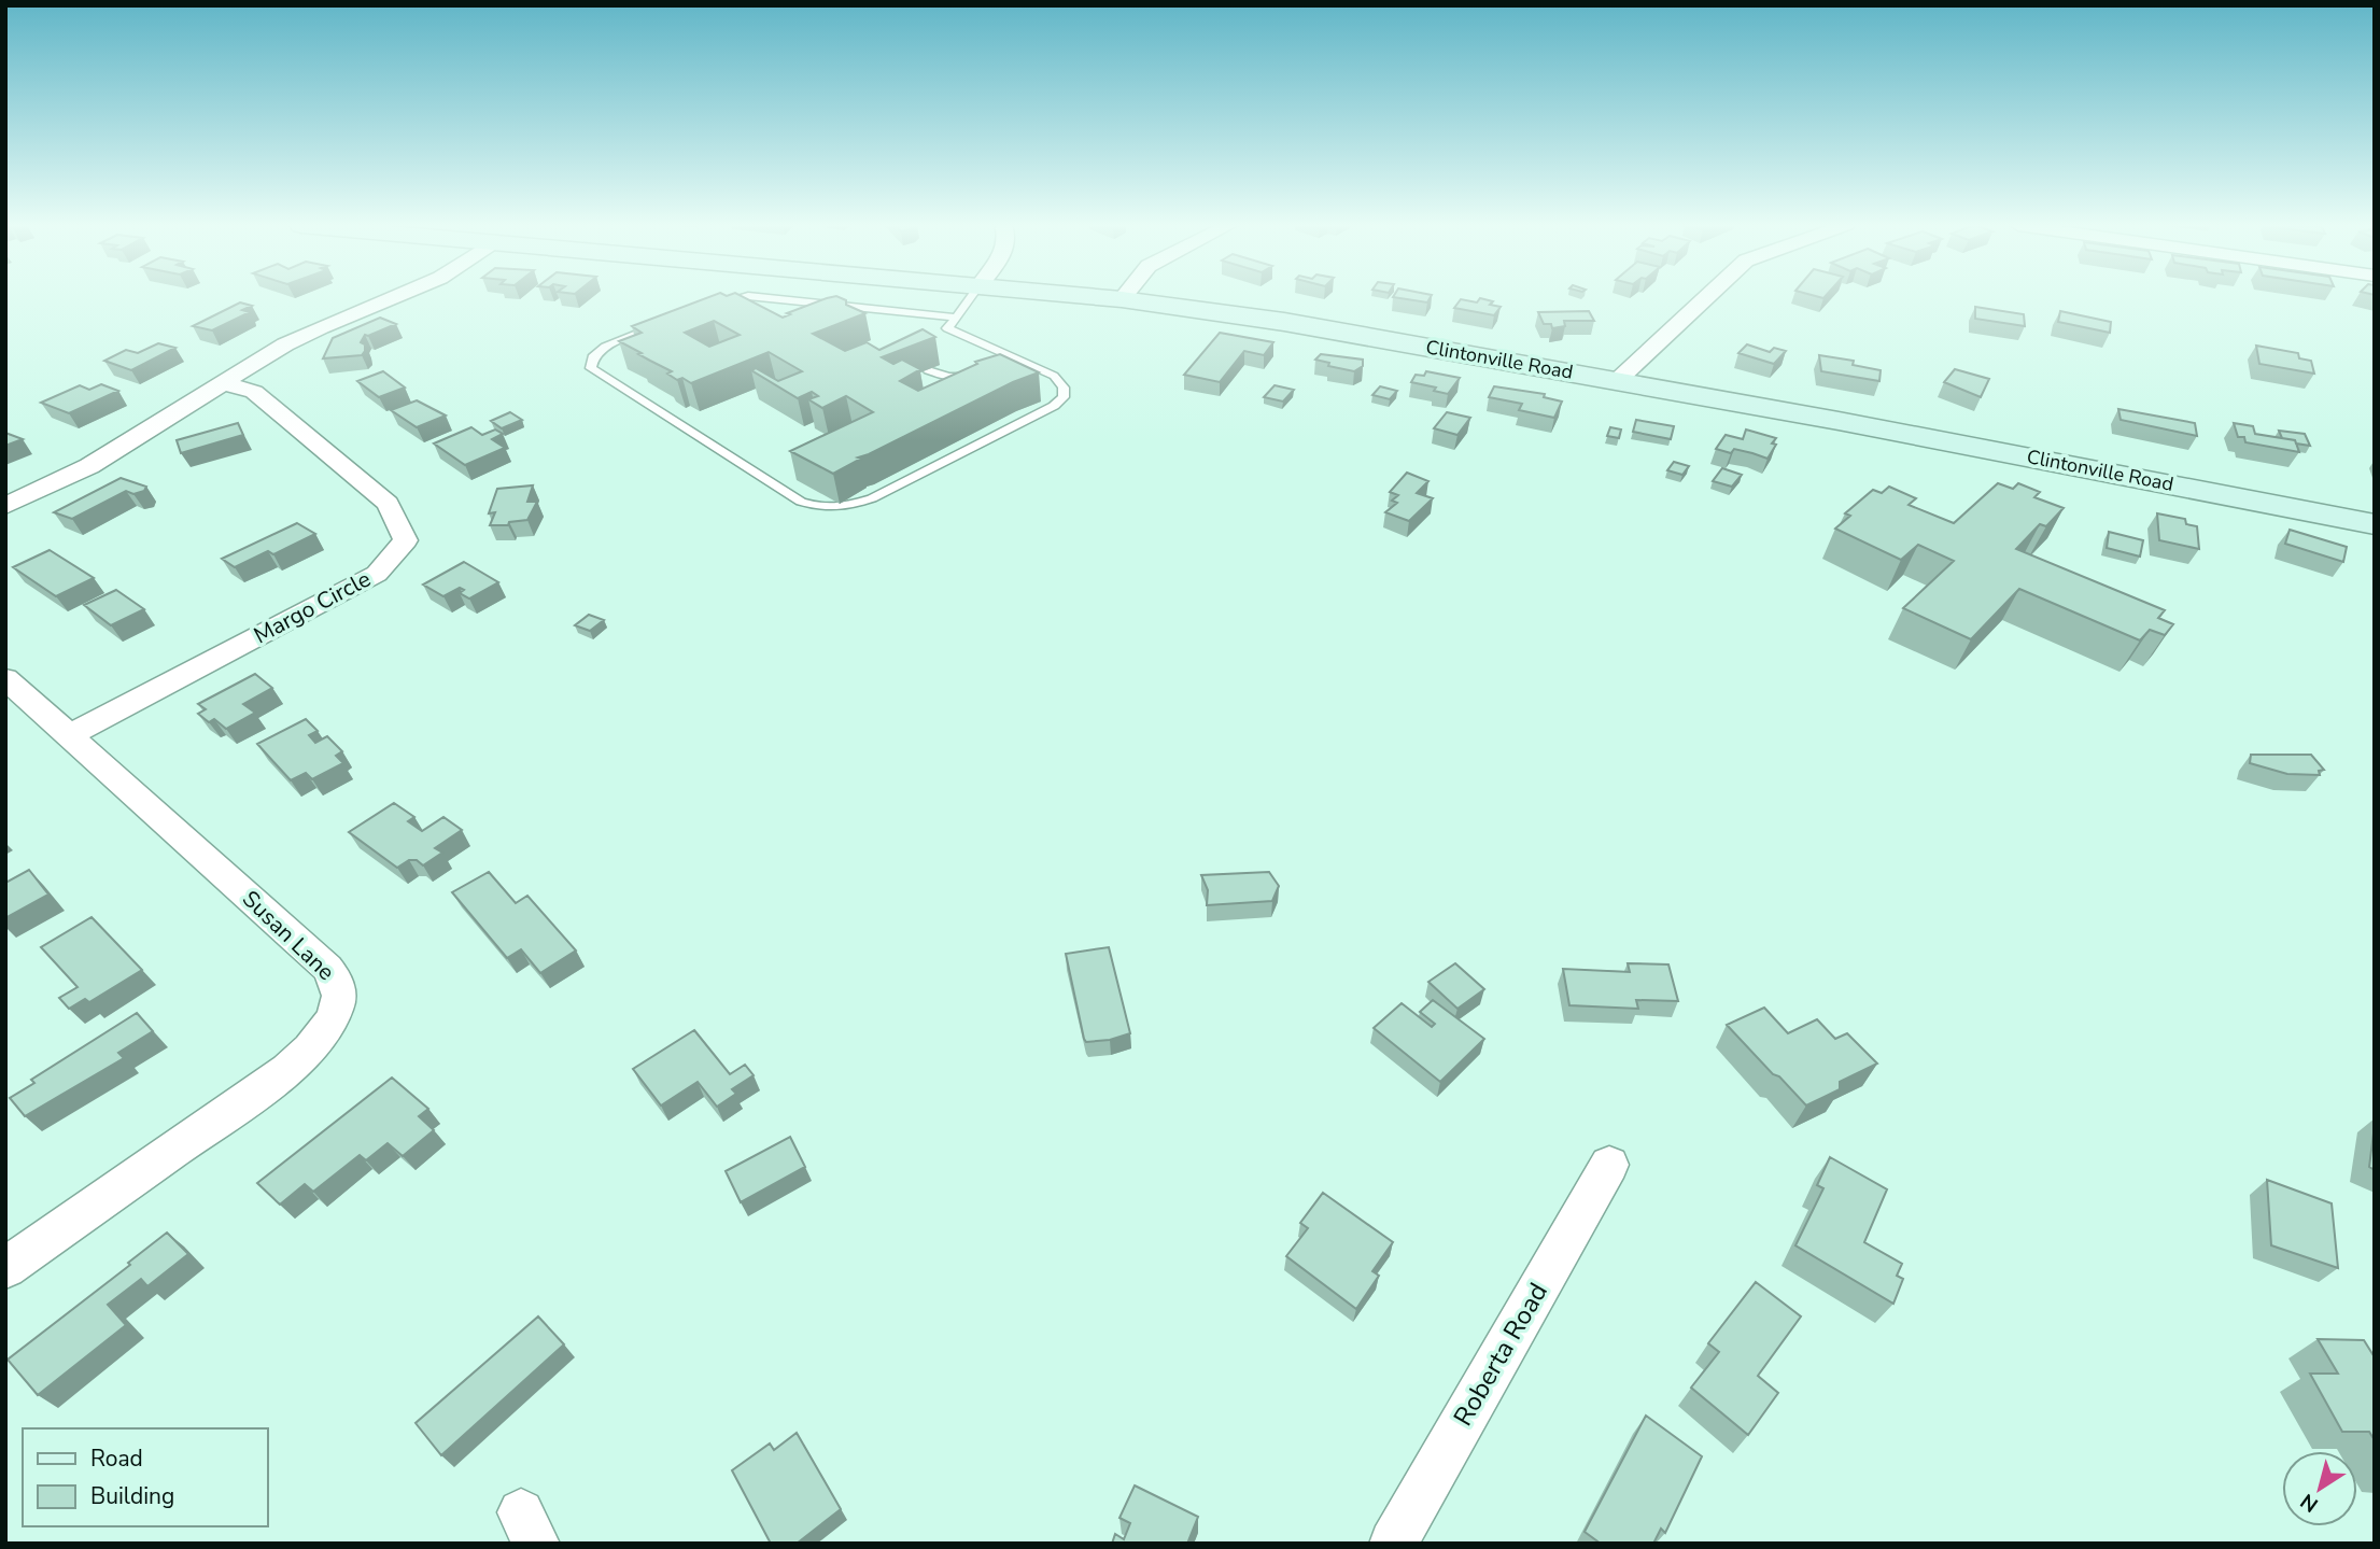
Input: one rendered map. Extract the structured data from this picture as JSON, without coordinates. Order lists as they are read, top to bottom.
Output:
{
  "streets": {
    "main road": ["Clintonville Road"],
    "street": ["Margo Circle", "Susan Lane", "Roberta Road"]
  },
  "crossings": [
    ["Margo Circle", "Susan Lane"]
  ],
  "legend": ["Road", "Building"],
  "north": "bottom left"
}
